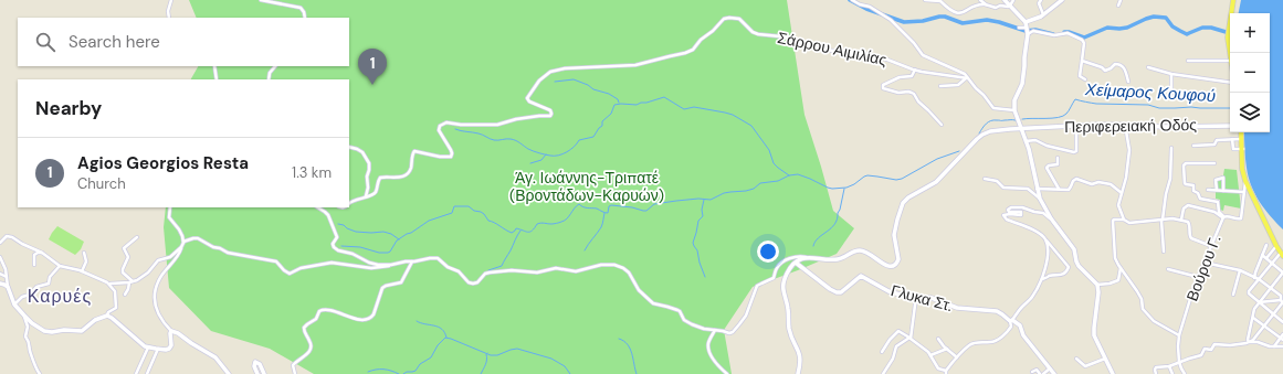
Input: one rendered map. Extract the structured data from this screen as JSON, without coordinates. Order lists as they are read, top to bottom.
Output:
{
  "streets": {
    "main road": ["Περιφερειακή Οδός", "Γλυκα Στ."],
    "street": ["Σάρρου Αιμιλίας", "Βούρου Γ."]
  },
  "crossings": [
    ["Περιφερειακή Οδός", "Γλυκα Στ."]
  ],
  "districts": ["Καρυές"],
  "water": ["Χείμαρος Κουφού"],
  "parks": ["Άγ. Ιωάννης-Τριπατέ (Βροντάδων-Καρυών)"],
  "page": {
    "map_buttons": ["+", "−"],
    "search": "Search here",
    "pins": "1",
    "heading": "Nearby",
    "list": [
      {
        "mark": "1",
        "name": "Agios Georgios Resta",
        "note": "Church",
        "value": "1.3 km"
      }
    ]
  }
}
